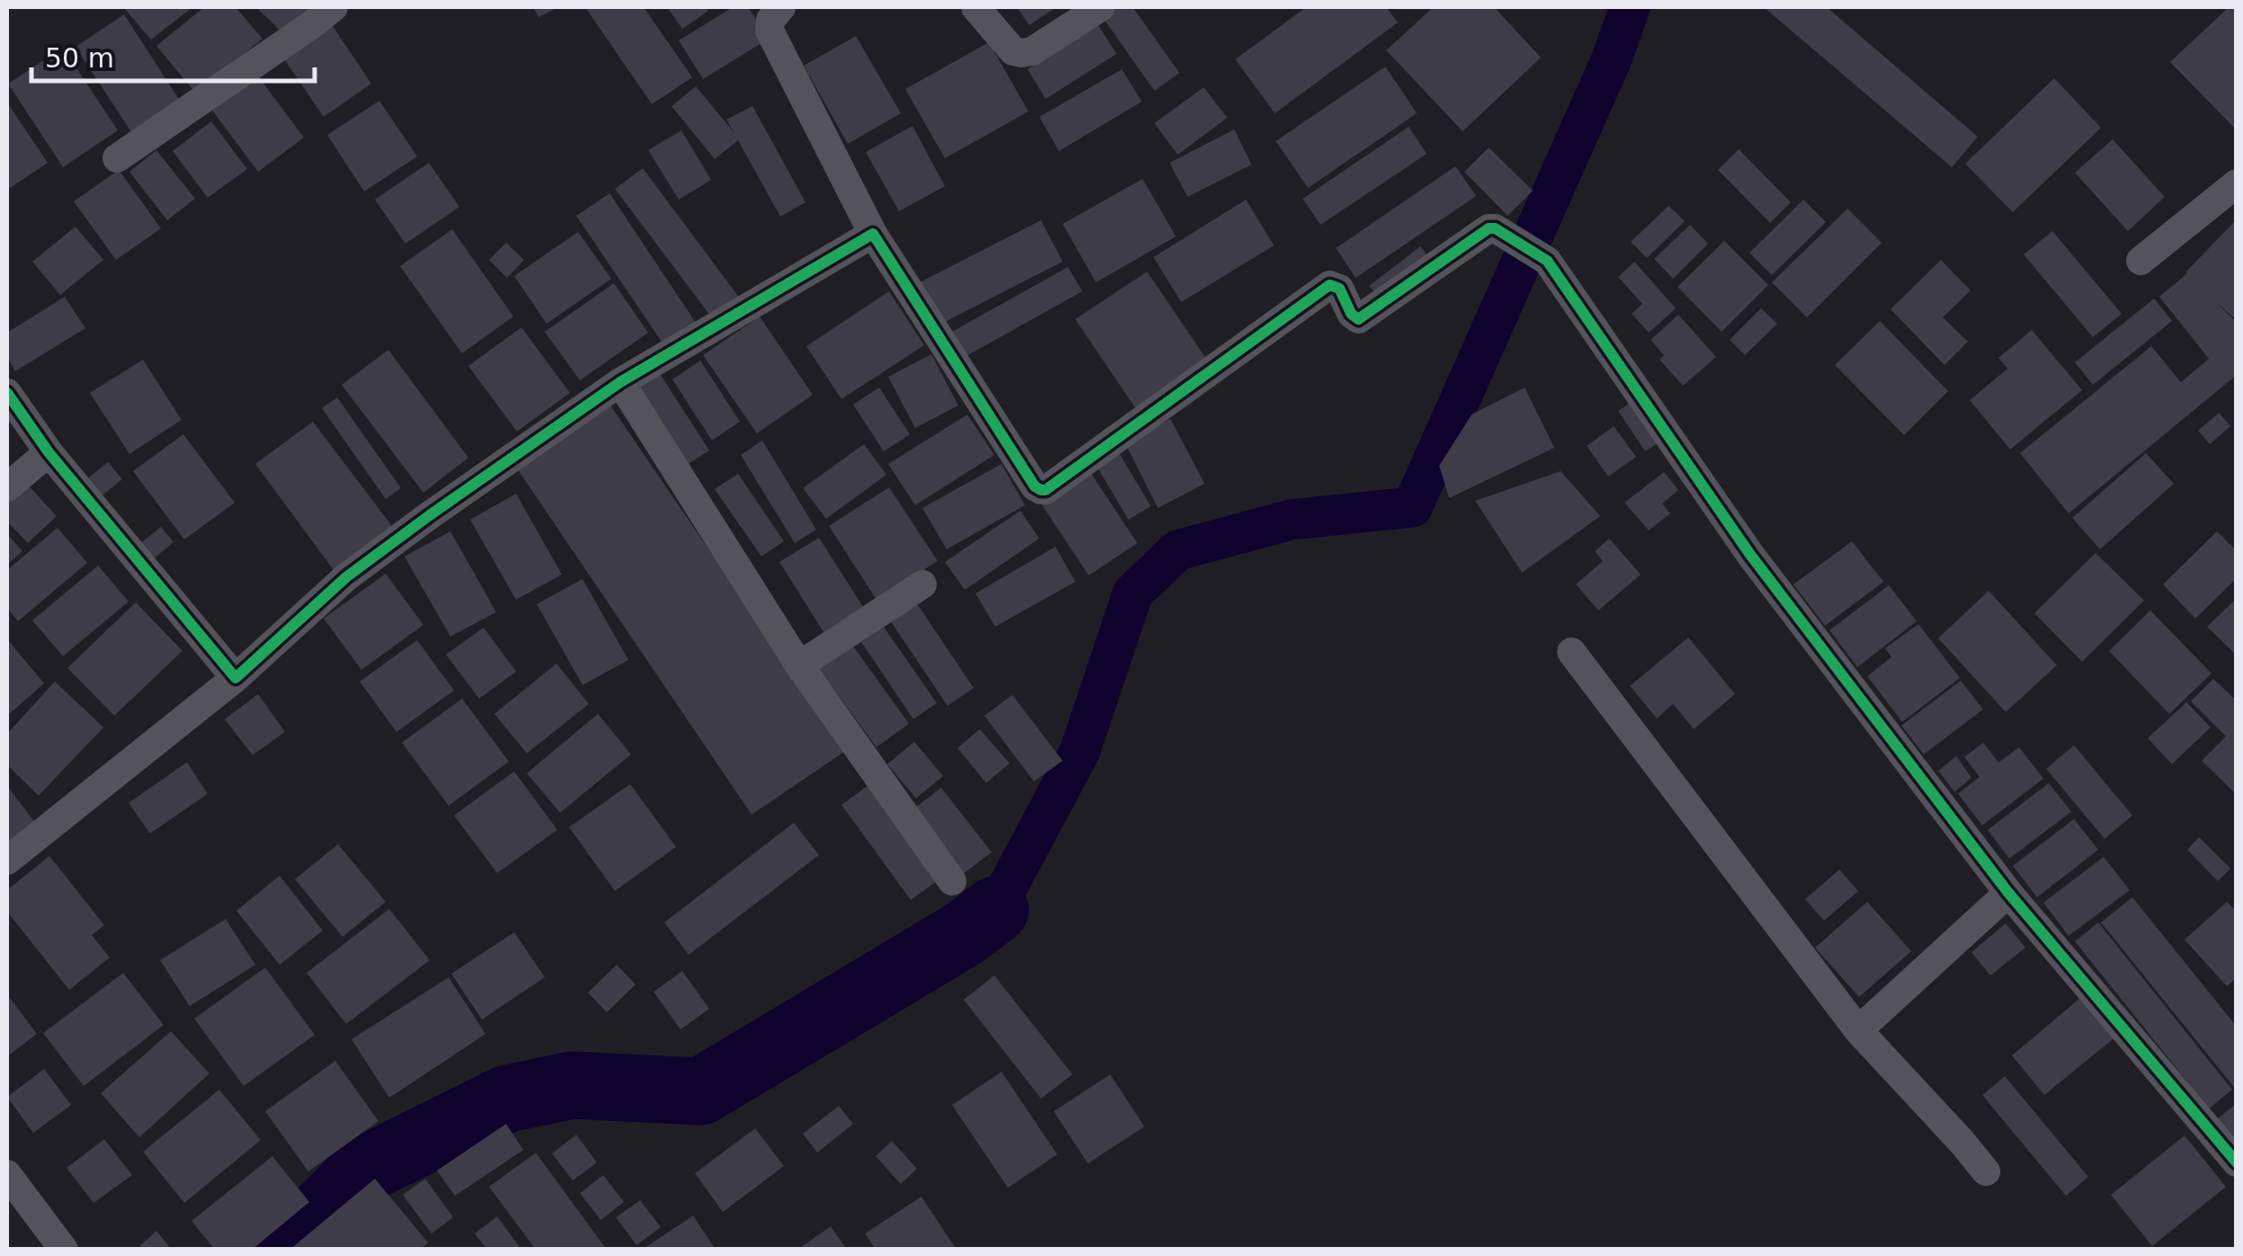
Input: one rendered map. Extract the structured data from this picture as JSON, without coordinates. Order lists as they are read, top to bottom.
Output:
{
  "scale_bar": "50 m"
}
